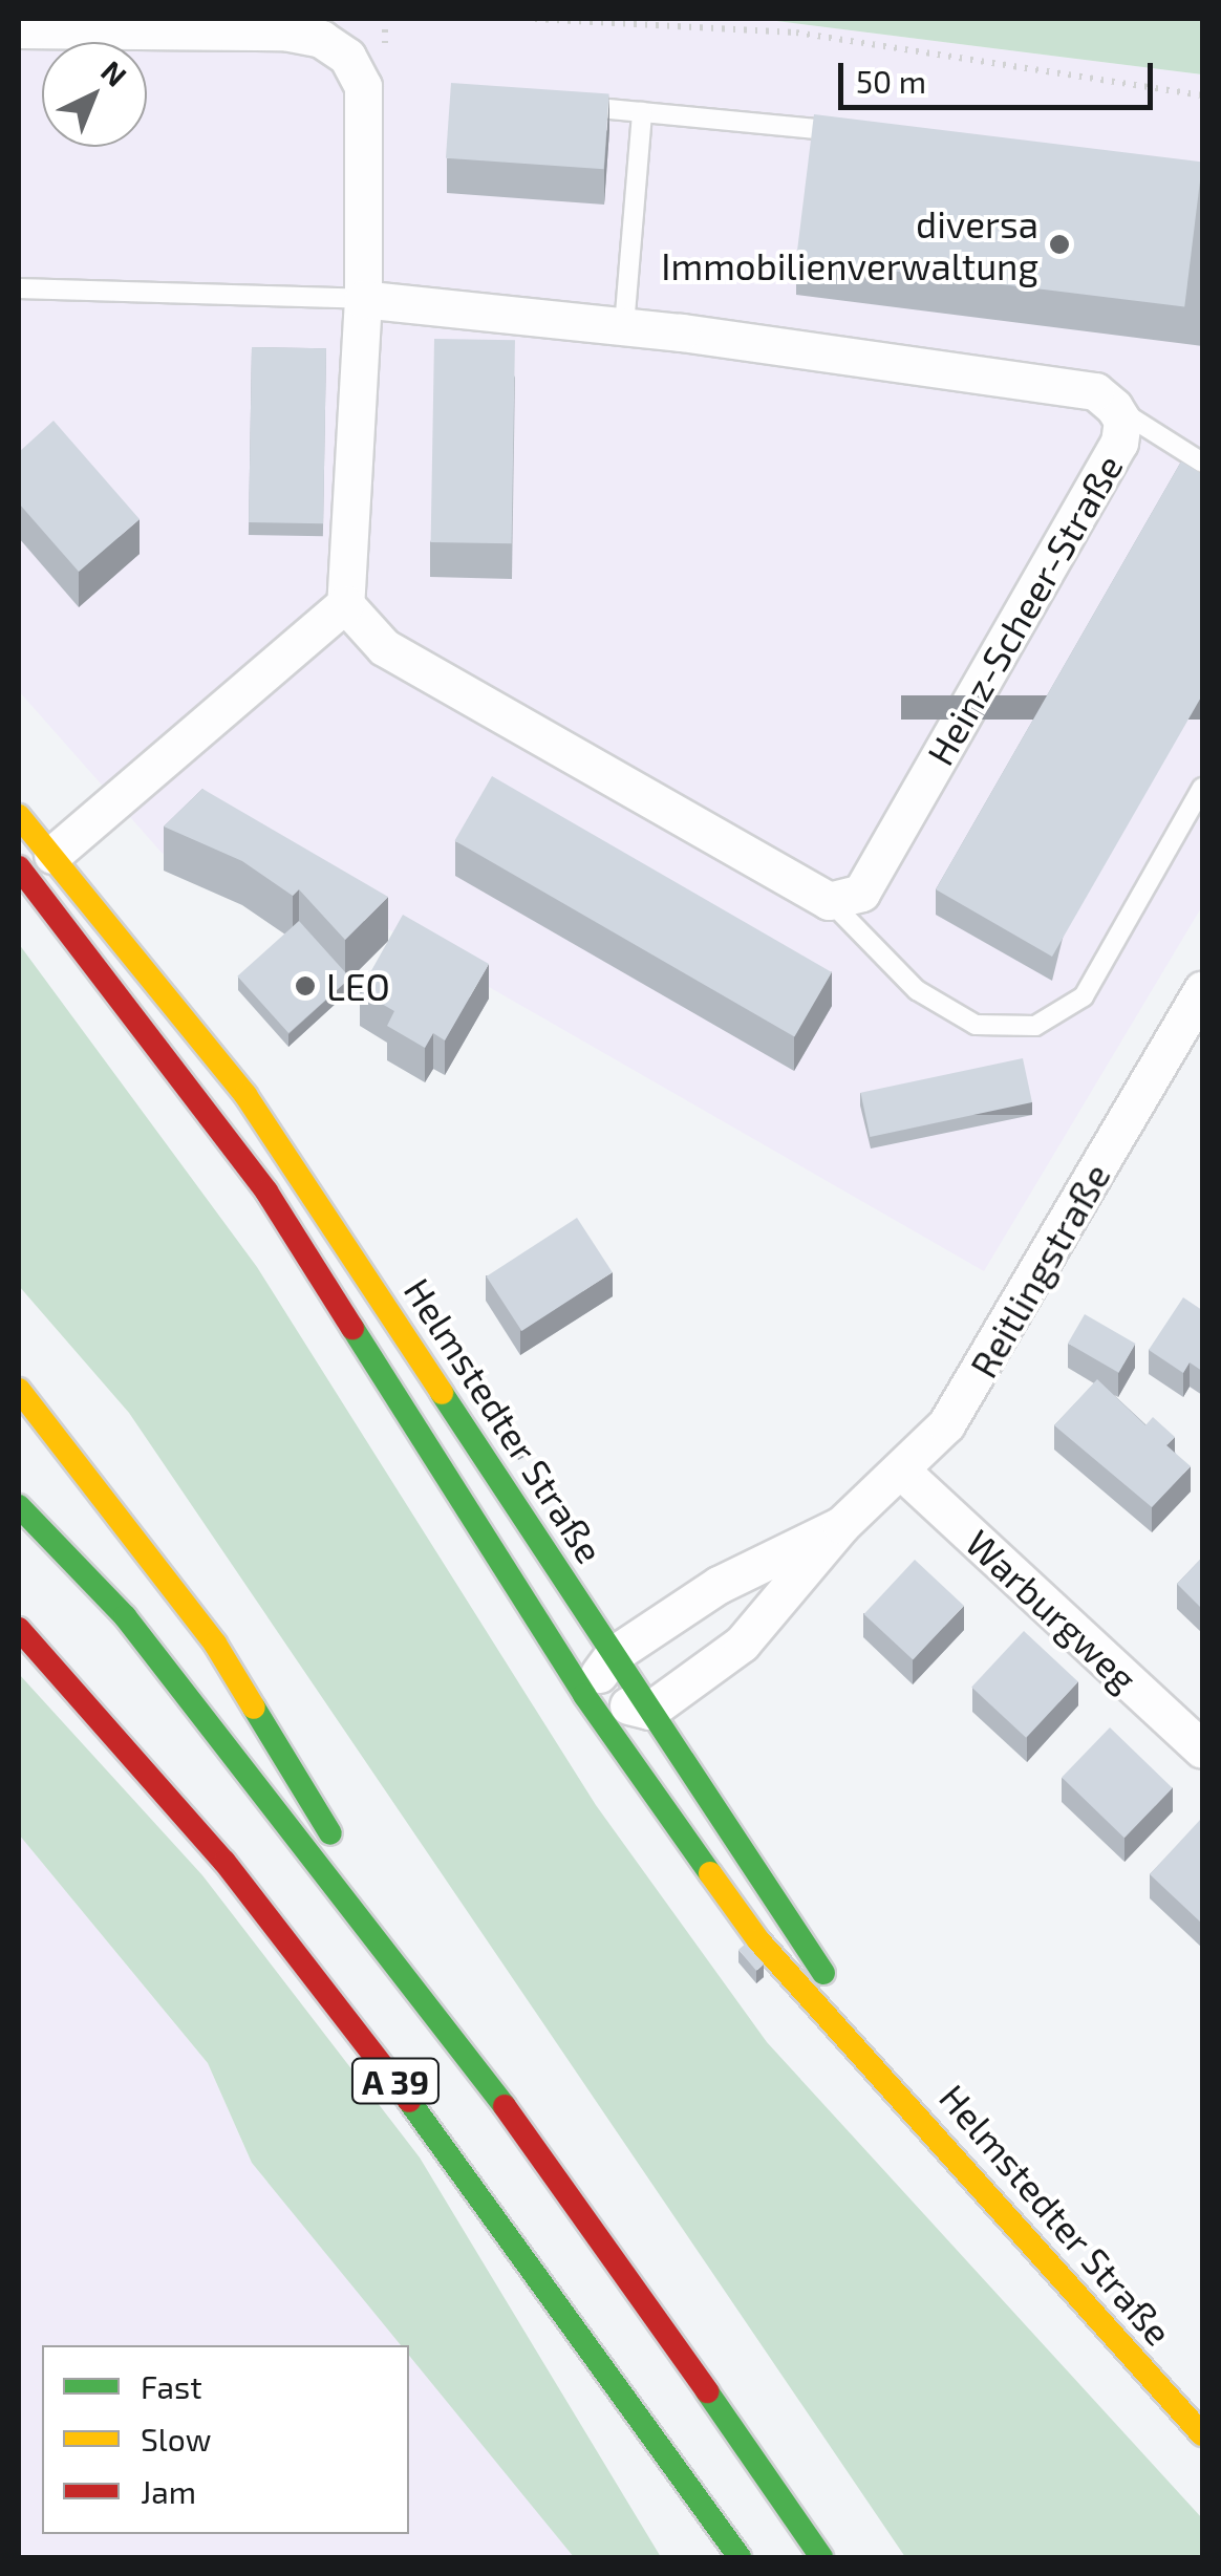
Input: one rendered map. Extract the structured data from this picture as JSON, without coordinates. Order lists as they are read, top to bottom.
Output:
{
  "streets": {
    "main road": ["Helmstedter Straße", "A 39"],
    "street": ["Heinz-Scheer-Straße", "Reitlingstraße", "Warburgweg"]
  },
  "crossings": [
    ["Reitlingstraße", "Helmstedter Straße"],
    ["Reitlingstraße", "Warburgweg"]
  ],
  "places": ["diversa Immobilienverwaltung", "LEO"],
  "legend": ["Fast", "Slow", "Jam"],
  "scale_bar": "50 m",
  "north": "top right"
}
